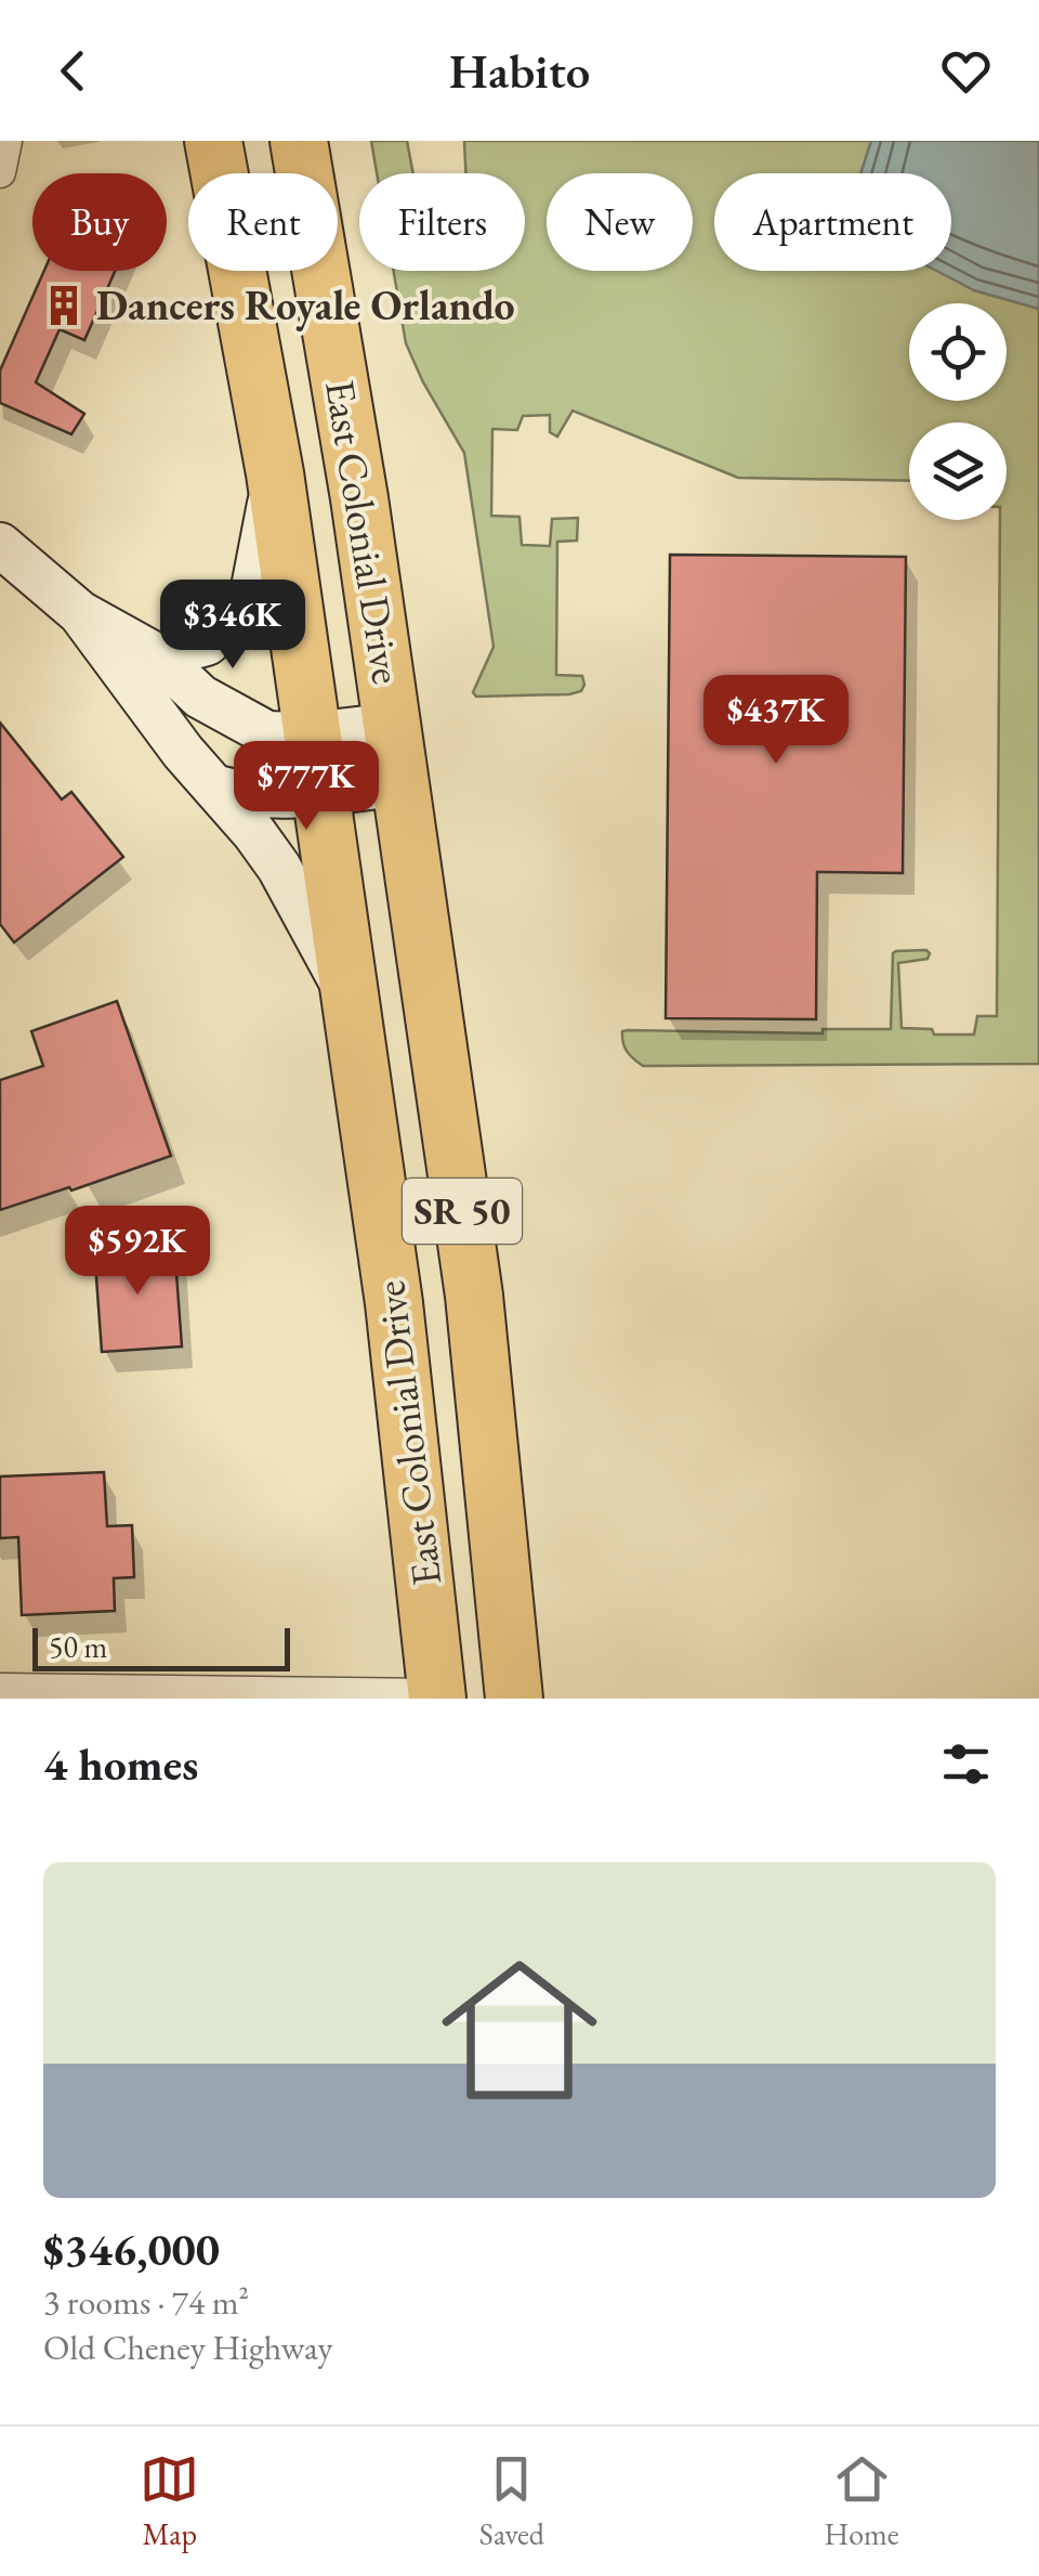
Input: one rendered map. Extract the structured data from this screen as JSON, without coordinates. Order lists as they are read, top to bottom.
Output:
{
  "streets": {
    "highway": ["East Colonial Drive", "SR 50"]
  },
  "places": {
    "building": ["Dancers Royale Orlando"]
  },
  "scale_bar": "50 m",
  "page": {
    "header": "Habito",
    "chip": [
      "Buy",
      "Rent",
      "Filters",
      "New",
      "Apartment"
    ],
    "price": [
      "$346K",
      "$437K",
      "$777K",
      "$592K"
    ],
    "scale": "50 m",
    "heading": "4 homes",
    "list": [
      {
        "name": "$346,000",
        "note": "3 rooms · 74 m² · Old Cheney Highway"
      }
    ],
    "tabs": ["Map", "Saved", "Home"]
  }
}
